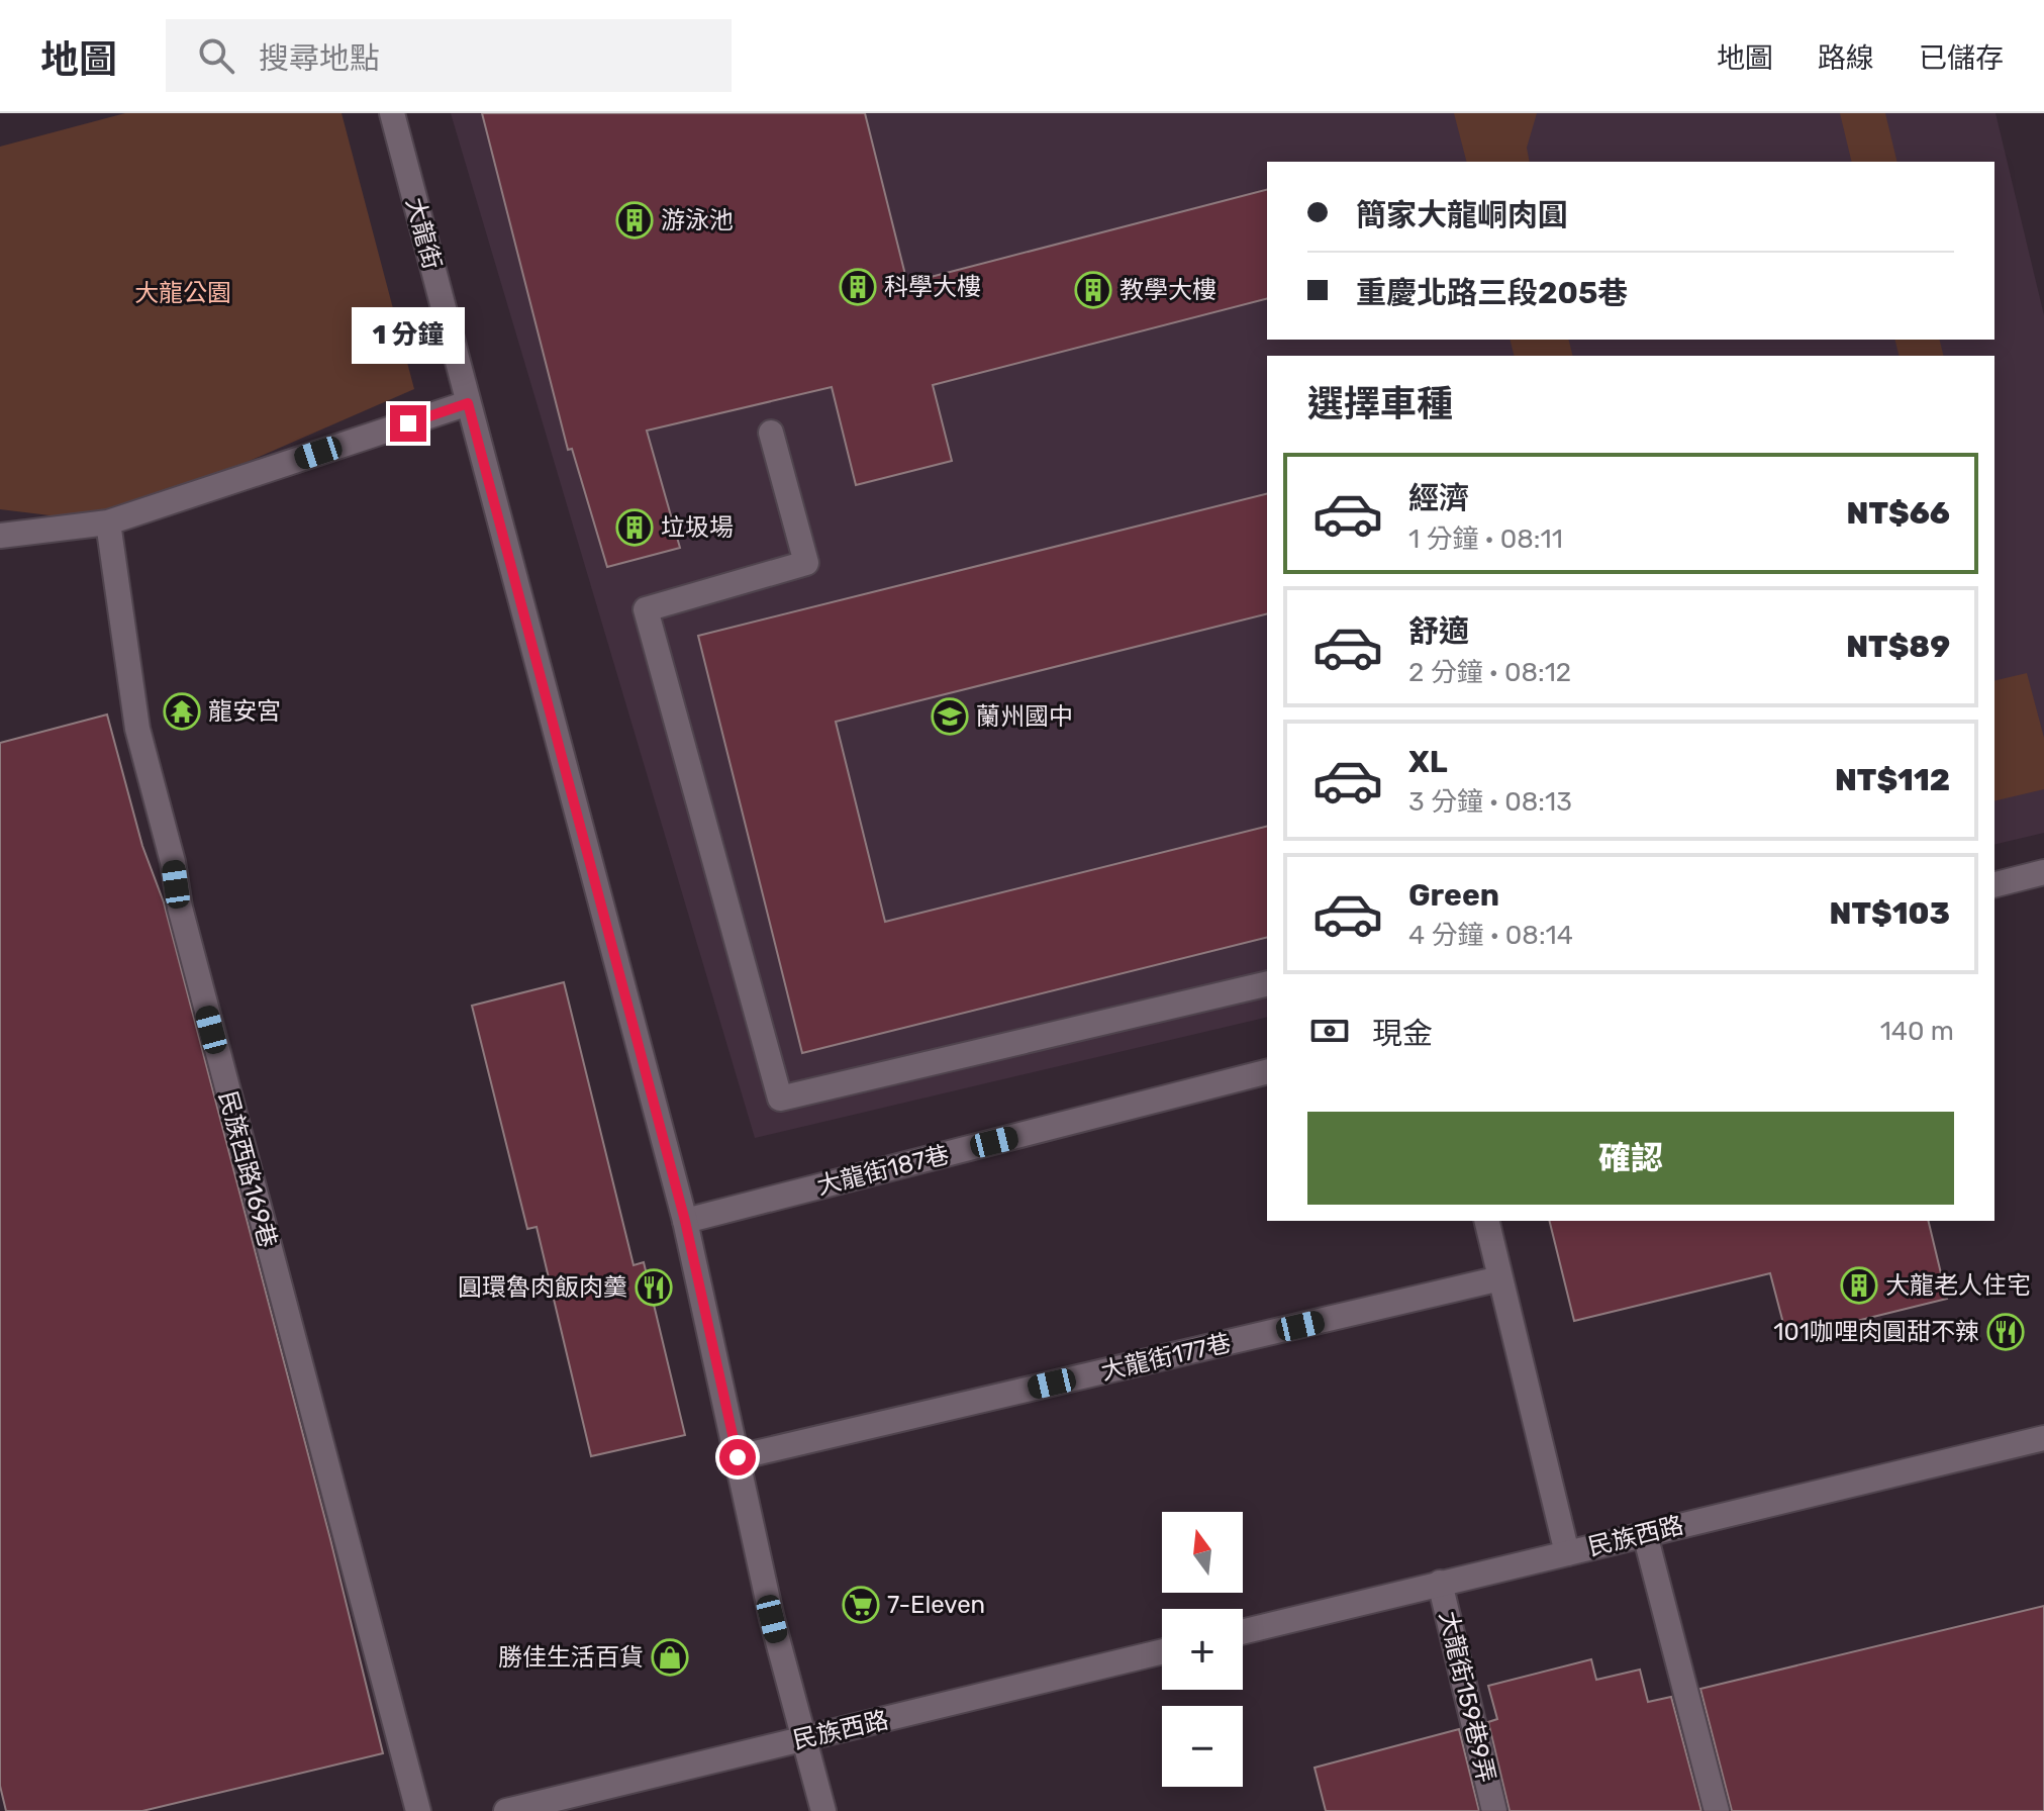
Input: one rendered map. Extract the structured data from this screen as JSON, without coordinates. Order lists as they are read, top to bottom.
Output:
{
  "streets": {
    "street": [
      "大龍街",
      "民族西路169巷",
      "大龍街187巷",
      "大龍街177巷",
      "民族西路",
      "大龍街159巷9弄"
    ]
  },
  "crossings": [
    ["大龍街", "大龍街187巷"],
    ["大龍街", "大龍街177巷"],
    ["大龍街", "民族西路"],
    ["民族西路", "大龍街159巷9弄"]
  ],
  "parks": ["大龍公園"],
  "places": {
    "building": [
      "游泳池",
      "科學大樓",
      "教學大樓",
      "垃圾場",
      "大龍老人住宅"
    ],
    "temple": ["龍安宮"],
    "school or university": ["蘭州國中"],
    "restaurant": ["圓環魯肉飯肉羹", "101咖哩肉圓甜不辣"],
    "supermarket": ["7-Eleven"],
    "shop": ["勝佳生活百貨"]
  },
  "north": "top",
  "page": {
    "header": "地圖",
    "search": "搜尋地點",
    "nav": ["地圖", "路線", "已儲存"],
    "banner": ["簡家大龍峒肉圓", "重慶北路三段205巷"],
    "bubble": "1 分鐘",
    "heading": "選擇車種",
    "list": [
      {
        "name": "經濟",
        "note": "1 分鐘 · 08:11",
        "value": "NT$66"
      },
      {
        "name": "舒適",
        "note": "2 分鐘 · 08:12",
        "value": "NT$89"
      },
      {
        "name": "XL",
        "note": "3 分鐘 · 08:13",
        "value": "NT$112"
      },
      {
        "name": "Green",
        "note": "4 分鐘 · 08:14",
        "value": "NT$103"
      }
    ],
    "pay": ["現金", "140 m"],
    "buttons": "確認",
    "map_buttons": ["+", "−"]
  }
}
